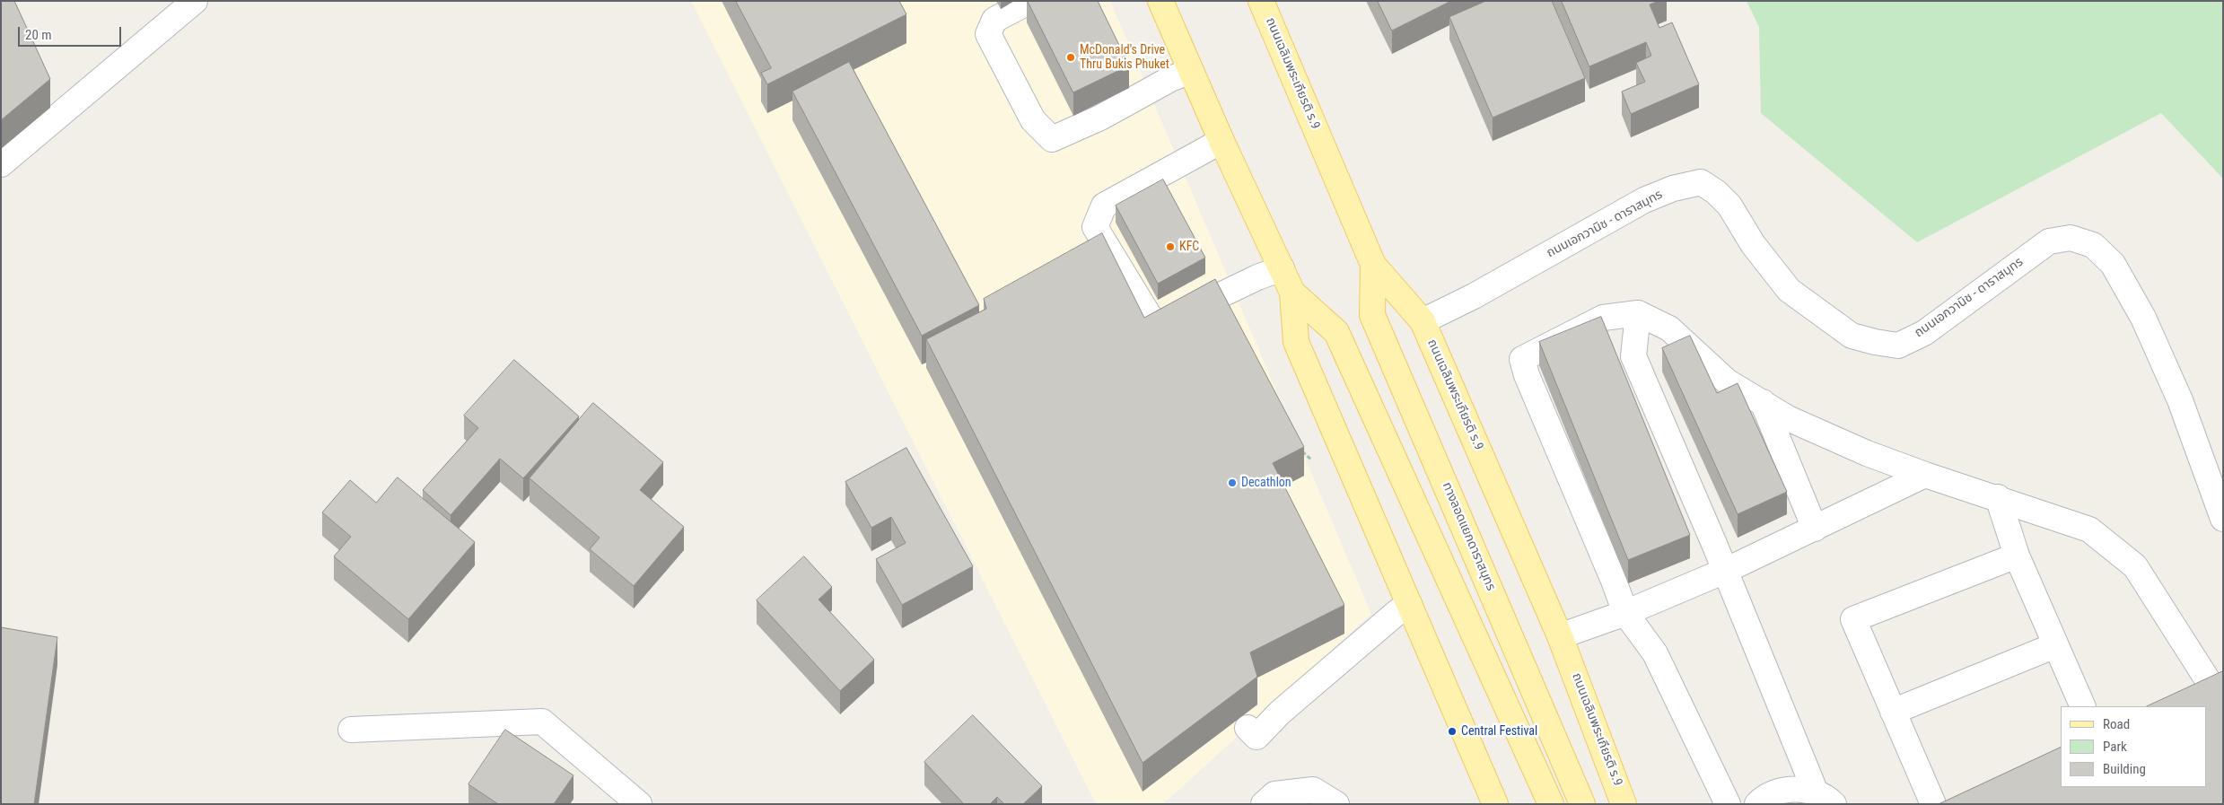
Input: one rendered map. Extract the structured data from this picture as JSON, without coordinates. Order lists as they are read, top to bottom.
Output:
{
  "streets": {
    "main road": ["ถนนเฉลิมพระเกียรติ ร.9", "ทางลอดแยกดาราสมุทร"],
    "street": ["ถนนเอกวานิช - ดาราสมุทร"]
  },
  "crossings": [
    ["ถนนเฉลิมพระเกียรติ ร.9", "ถนนเอกวานิช - ดาราสมุทร"],
    ["ถนนเฉลิมพระเกียรติ ร.9", "ทางลอดแยกดาราสมุทร"]
  ],
  "places": [
    "McDonald's Drive Thru Bukis Phuket",
    "KFC",
    "Decathlon",
    "Central Festival"
  ],
  "legend": ["Road", "Park", "Building"],
  "scale_bar": "20 m"
}
